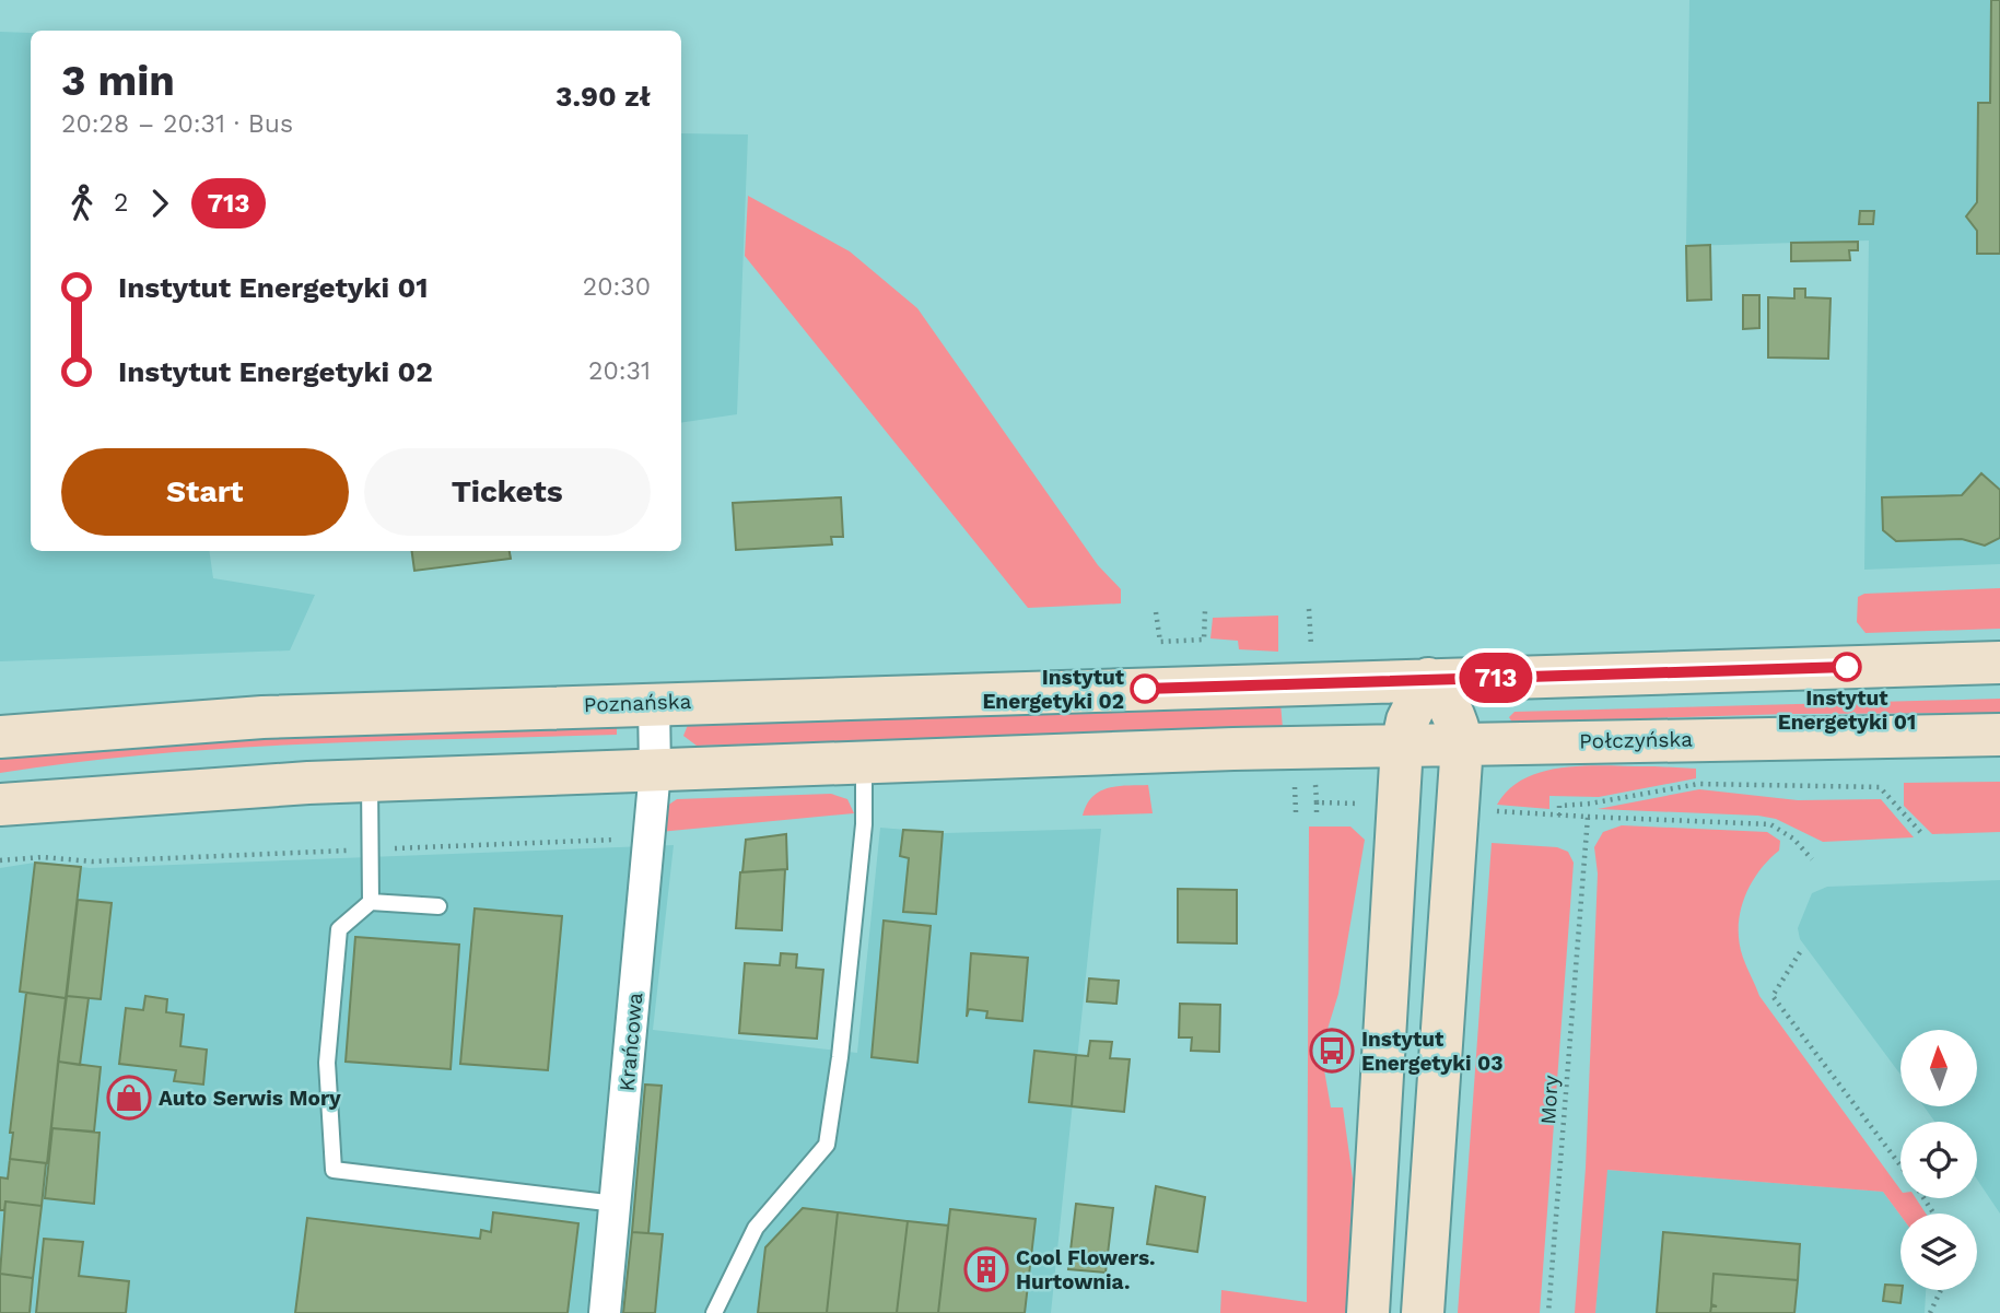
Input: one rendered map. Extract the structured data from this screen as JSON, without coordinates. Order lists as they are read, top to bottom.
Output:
{
  "streets": {
    "main road": ["Poznańska", "Połczyńska"],
    "street": ["Krańcowa"],
    "path": ["Mory"]
  },
  "crossings": [
    ["Poznańska", "Krańcowa"]
  ],
  "places": {
    "other": ["Instytut Energetyki 01", "Instytut Energetyki 02"],
    "bus stop": ["Instytut Energetyki 03"],
    "shop": ["Auto Serwis Mory"],
    "building": ["Cool Flowers. Hurtownia."]
  },
  "lines": ["bus line 713"],
  "north": "top",
  "page": {
    "on_map": "713",
    "heading": ["3 min", "20:28 – 20:31 · Bus", "3.90 zł"],
    "legs": ["2", "713"],
    "list": [
      {
        "name": "Instytut Energetyki 01",
        "value": "20:30"
      },
      {
        "name": "Instytut Energetyki 02",
        "value": "20:31"
      }
    ],
    "buttons": ["Start", "Tickets"]
  }
}
